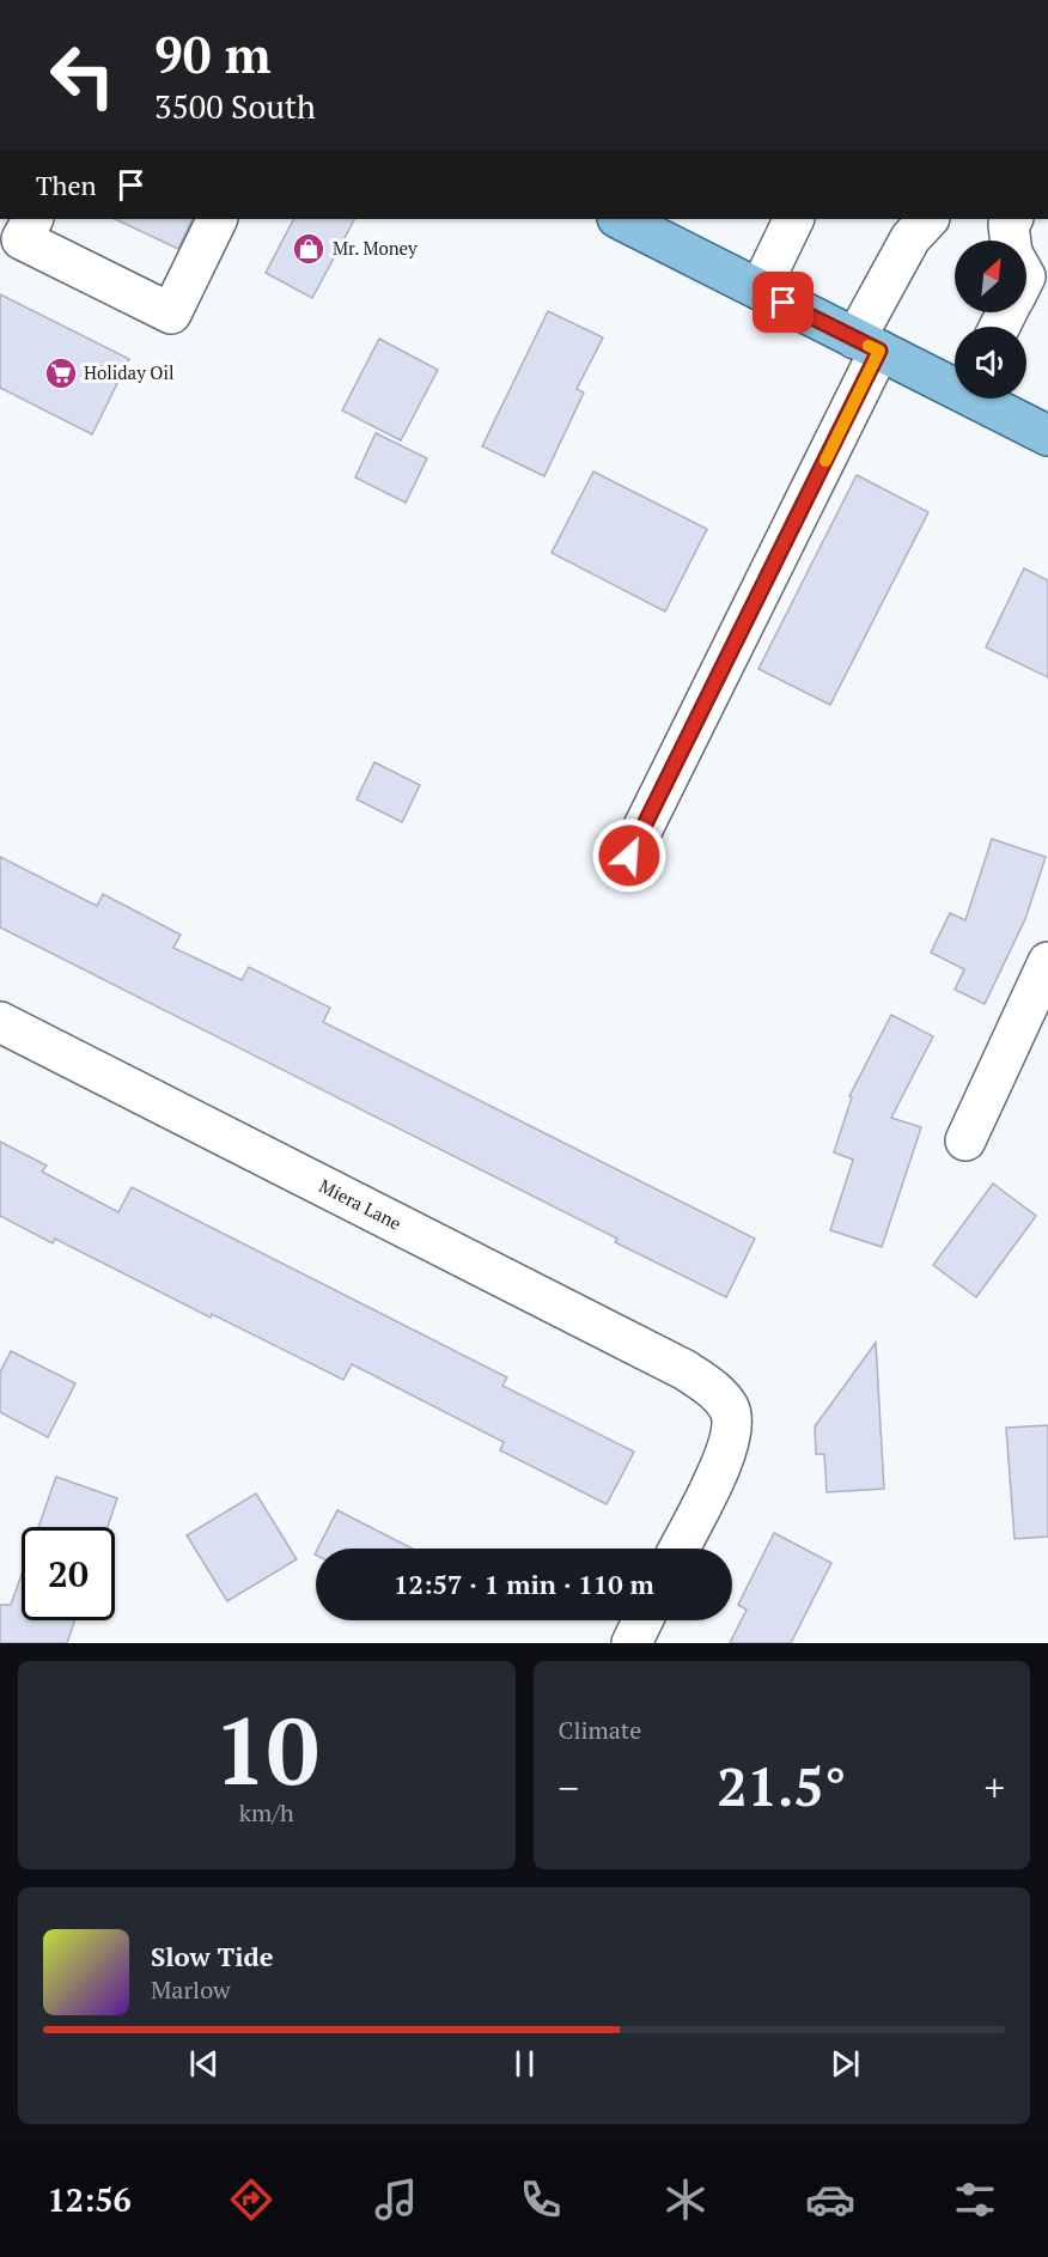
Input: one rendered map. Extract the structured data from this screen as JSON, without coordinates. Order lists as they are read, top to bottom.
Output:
{
  "streets": {
    "street": ["Miera Lane"]
  },
  "places": {
    "shop": ["Mr. Money"],
    "supermarket": ["Holiday Oil"]
  },
  "north": "top right",
  "page": {
    "turn": ["90 m", "3500 South"],
    "then": "Then",
    "limit": "20",
    "trip": "12:57 · 1 min · 110 m",
    "tile": [
      ["10", "km/h"],
      "Climate"
    ],
    "heat": ["−", "21.5°", "+"],
    "song": ["Slow Tide", "Marlow"],
    "tabs": "12:56"
  }
}
